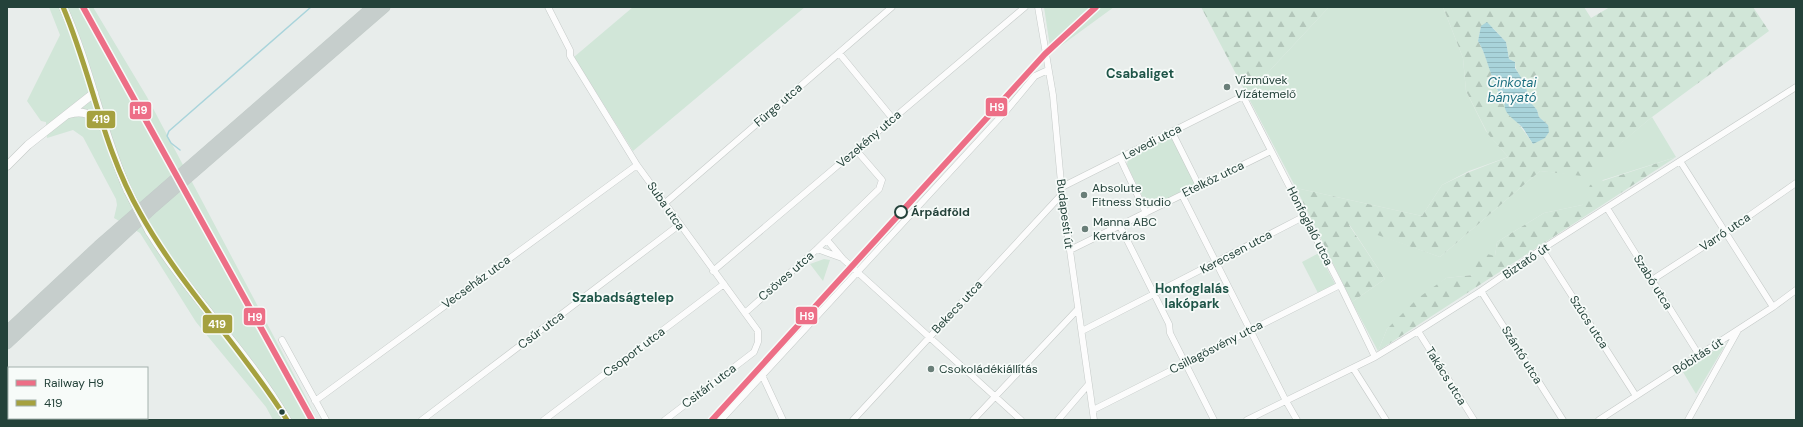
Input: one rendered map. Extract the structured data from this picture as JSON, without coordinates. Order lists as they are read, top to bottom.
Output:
{
  "streets": {
    "street": [
      "Fürge utca",
      "Vezekény utca",
      "Levedi utca",
      "Etelköz utca",
      "Suba utca",
      "Budapesti út",
      "Honfoglaló utca",
      "Varró utca",
      "Kerecsen utca",
      "Biztató út",
      "Csöves utca",
      "Vecseház utca",
      "Szabó utca",
      "Bekecs utca",
      "Szűcs utca",
      "Csűr utca",
      "Csillagösvény utca",
      "Csoport utca",
      "Szántó utca",
      "Bóbitás út",
      "Takács utca",
      "Csitári utca"
    ]
  },
  "crossings": [
    ["Fürge utca", "Suba utca"],
    ["Vezekény utca", "Suba utca"],
    ["Vezekény utca", "Csöves utca"],
    ["Levedi utca", "Budapesti út"],
    ["Levedi utca", "Honfoglaló utca"],
    ["Etelköz utca", "Budapesti út"],
    ["Etelköz utca", "Honfoglaló utca"],
    ["Suba utca", "Csöves utca"],
    ["Suba utca", "Vecseház utca"],
    ["Suba utca", "Csűr utca"],
    ["Suba utca", "Csoport utca"],
    ["Suba utca", "Csitári utca"],
    ["Budapesti út", "Kerecsen utca"],
    ["Budapesti út", "Bekecs utca"],
    ["Budapesti út", "Csillagösvény utca"],
    ["Honfoglaló utca", "Kerecsen utca"],
    ["Honfoglaló utca", "Biztató út"],
    ["Honfoglaló utca", "Csillagösvény utca"],
    ["Varró utca", "Szabó utca"],
    ["Biztató út", "Szabó utca"],
    ["Biztató út", "Szűcs utca"],
    ["Biztató út", "Szántó utca"],
    ["Biztató út", "Takács utca"],
    ["Szabó utca", "Bóbitás út"],
    ["Szűcs utca", "Bóbitás út"]
  ],
  "districts": ["Csabaliget", "Honfoglalás lakópark", "Szabadságtelep"],
  "water": ["Cinkotai bányató"],
  "places": [
    "Vízművek Vízátemelő",
    "Absolute Fitness Studio",
    "Árpádföld",
    "Manna ABC Kertváros",
    "Csokoládékiállítás"
  ],
  "lines": ["rail line H9", "transit line 419"],
  "legend": ["Railway H9", "419"]
}
